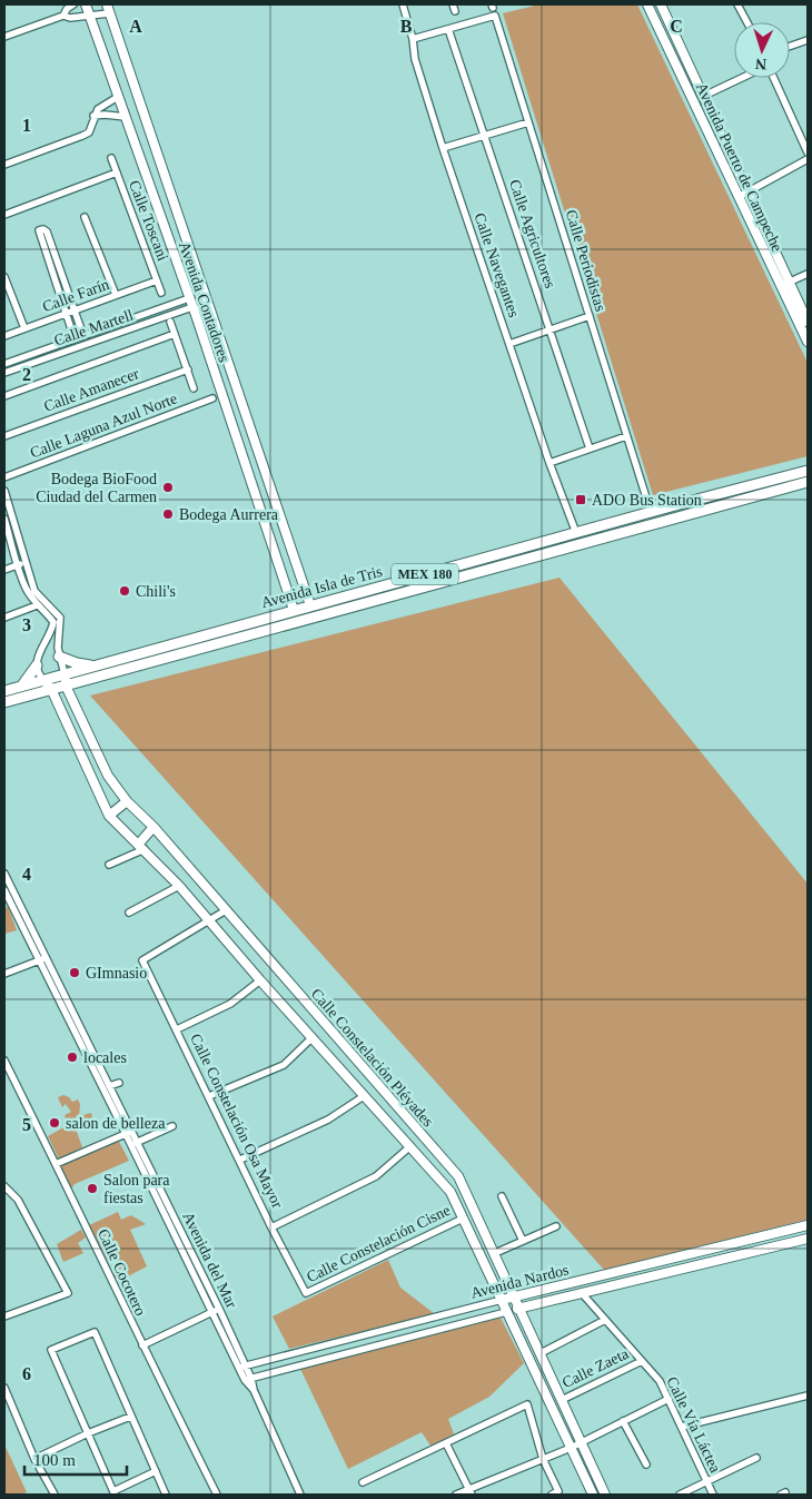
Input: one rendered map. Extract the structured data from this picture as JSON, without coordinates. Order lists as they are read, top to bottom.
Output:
{
  "streets": {
    "main road": [
      "Avenida Puerto de Campeche",
      "Avenida Contadores",
      "MEX 180",
      "Avenida Isla de Tris",
      "Calle Constelación Pléyades",
      "Avenida Nardos"
    ],
    "street": [
      "Calle Toscani",
      "Calle Agricultores",
      "Calle Periodistas",
      "Calle Navegantes",
      "Calle Farín",
      "Calle Martell",
      "Calle Amanecer",
      "Calle Laguna Azul Norte",
      "Calle Constelación Osa Mayor",
      "Calle Constelación Cisne",
      "Avenida del Mar",
      "Calle Cocotero",
      "Calle Zaeta",
      "Calle Vía Láctea"
    ]
  },
  "crossings": [
    ["Calle Toscani", "Calle Farín"],
    ["Calle Agricultores", "Calle Periodistas"],
    ["Calle Periodistas", "Avenida Isla de Tris"],
    ["Calle Navegantes", "Avenida Isla de Tris"],
    ["Avenida Contadores", "Calle Martell"],
    ["Avenida Contadores", "Avenida Isla de Tris"],
    ["Avenida Isla de Tris", "Calle Constelación Pléyades"],
    ["Calle Constelación Pléyades", "Calle Constelación Osa Mayor"],
    ["Calle Constelación Pléyades", "Calle Constelación Cisne"],
    ["Calle Constelación Pléyades", "Avenida Nardos"],
    ["Calle Constelación Pléyades", "Calle Zaeta"],
    ["Calle Constelación Osa Mayor", "Calle Constelación Cisne"],
    ["Avenida del Mar", "Avenida Nardos"],
    ["Avenida Nardos", "Calle Vía Láctea"],
    ["Calle Zaeta", "Calle Vía Láctea"]
  ],
  "places": {
    "other": [
      "Bodega BioFood Ciudad del Carmen",
      "Bodega Aurrera",
      "Chili's",
      "GImnasio",
      "locales",
      "salon de belleza",
      "Salon para fiestas"
    ],
    "transit": ["ADO Bus Station"]
  },
  "scale_bar": "100 m",
  "north": "bottom",
  "grid": {
    "columns": ["A", "B", "C"],
    "rows": [
      "1",
      "2",
      "3",
      "4",
      "5",
      "6"
    ]
  }
}
